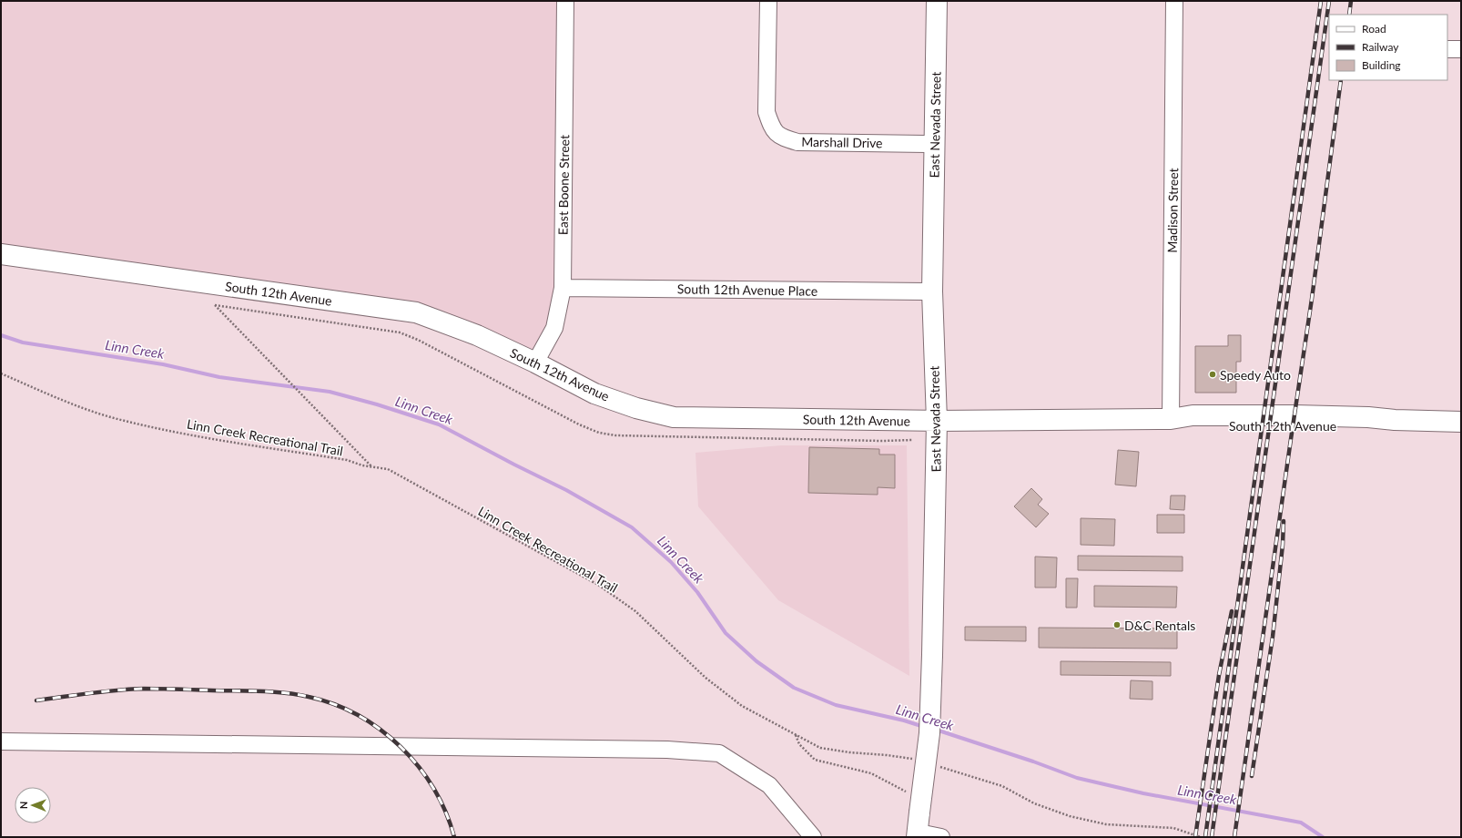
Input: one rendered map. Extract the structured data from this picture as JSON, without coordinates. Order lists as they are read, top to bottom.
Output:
{
  "streets": {
    "main road": ["East Nevada Street", "South 12th Avenue"],
    "street": [
      "Marshall Drive",
      "East Boone Street",
      "Madison Street",
      "South 12th Avenue Place"
    ],
    "path": ["Linn Creek Recreational Trail"]
  },
  "crossings": [
    ["East Nevada Street", "Marshall Drive"],
    ["East Nevada Street", "South 12th Avenue Place"],
    ["East Nevada Street", "South 12th Avenue"],
    ["East Boone Street", "South 12th Avenue Place"],
    ["East Boone Street", "South 12th Avenue"],
    ["Madison Street", "South 12th Avenue"]
  ],
  "water": ["Linn Creek"],
  "places": ["Speedy Auto", "D&C Rentals"],
  "legend": ["Road", "Railway", "Building"],
  "north": "left"
}
